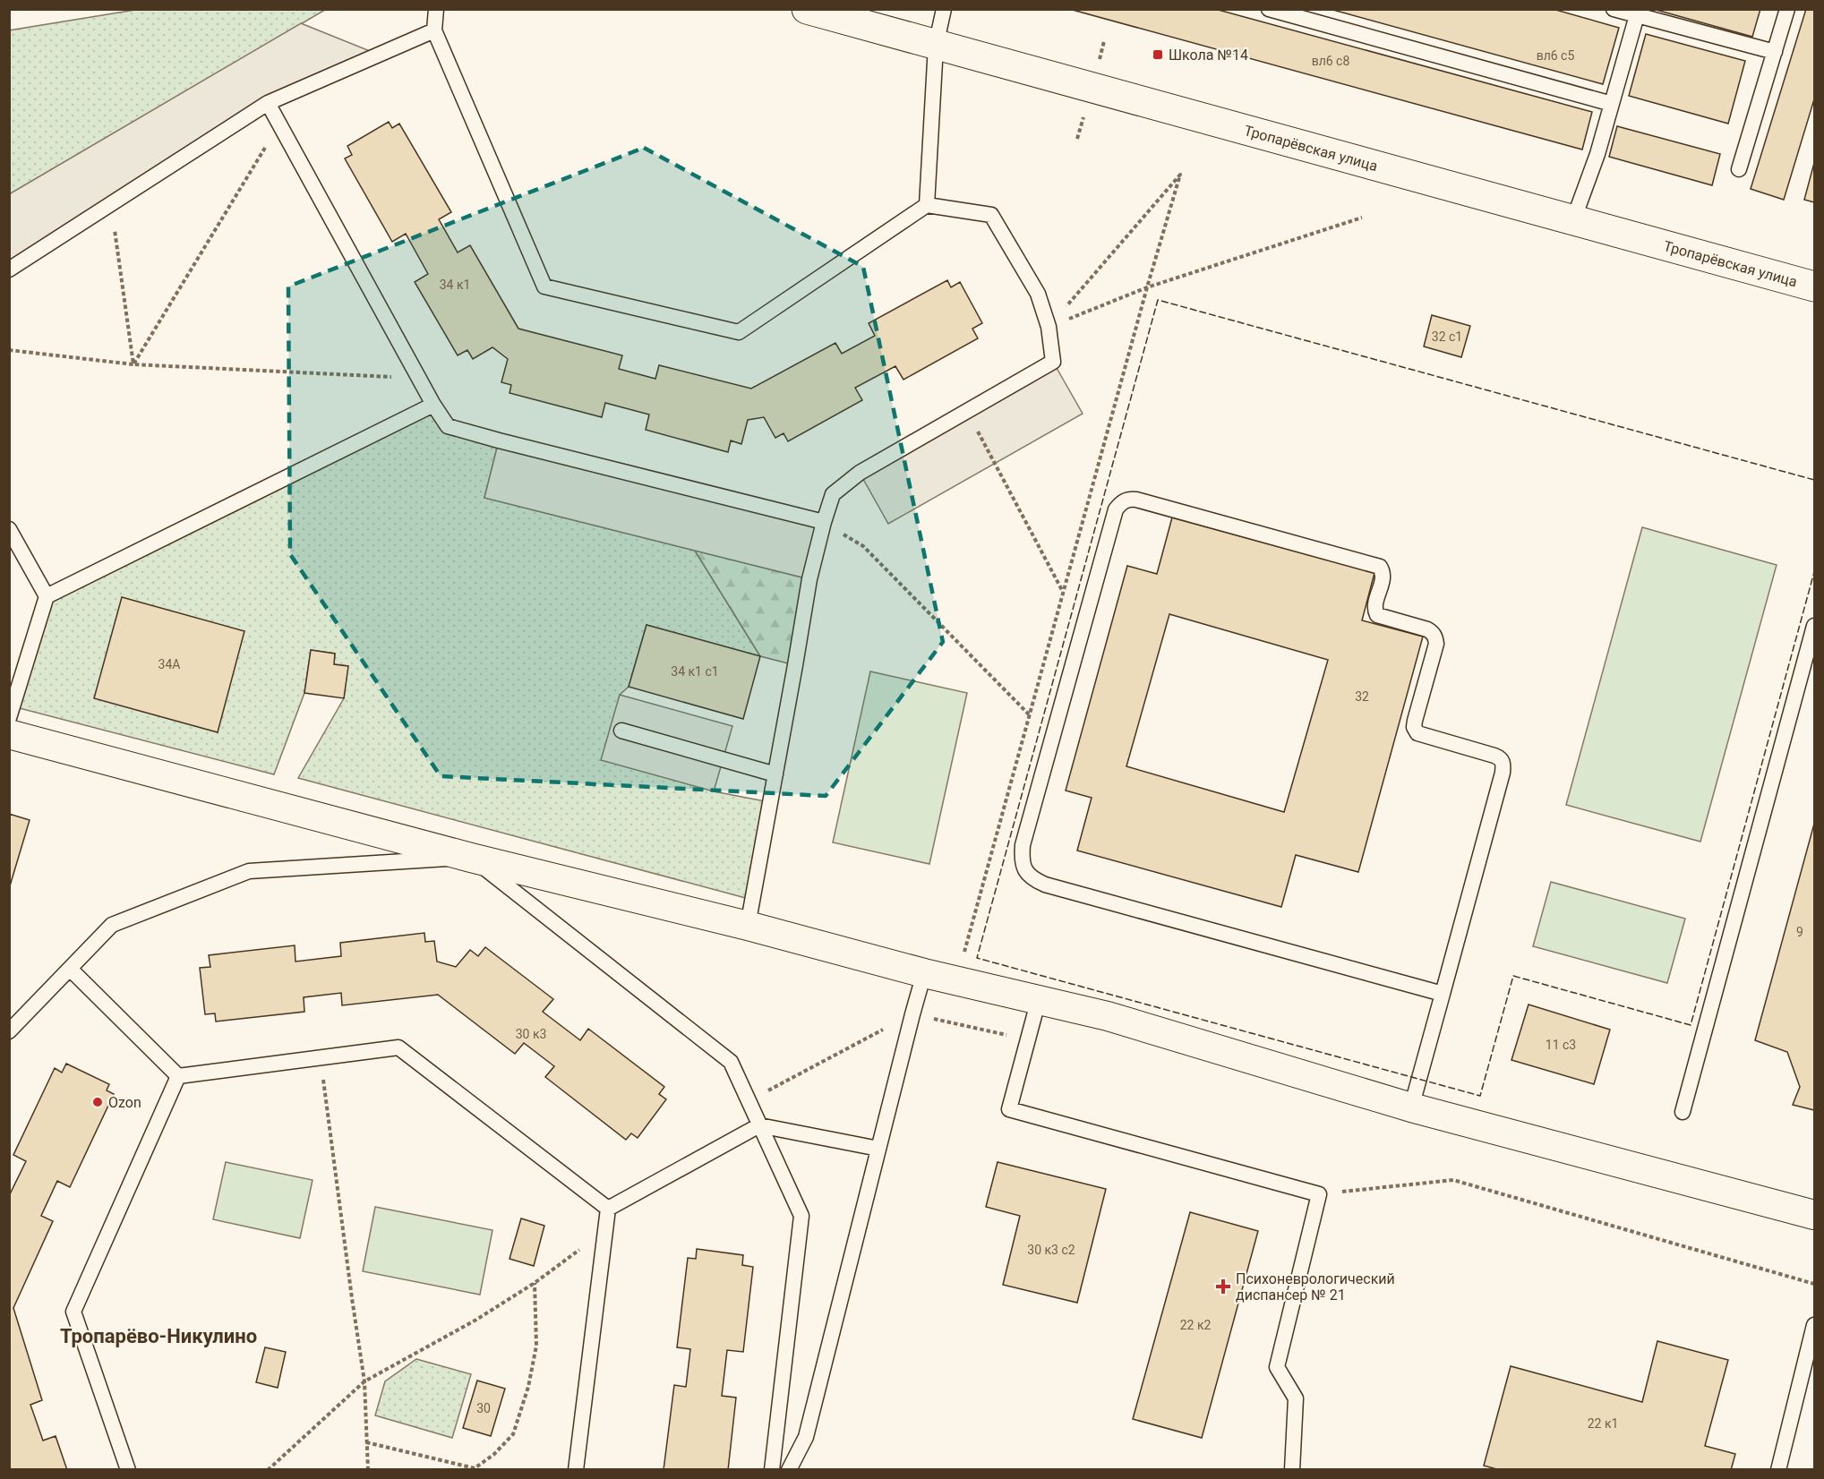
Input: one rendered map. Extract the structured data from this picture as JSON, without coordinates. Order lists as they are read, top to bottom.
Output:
{
  "streets": {
    "street": ["Тропарёвская улица"]
  },
  "districts": ["Тропарёво-Никулино"],
  "places": {
    "transit": ["Школа №14"],
    "other": ["Ozon"],
    "health": ["Психоневрологический диспансер № 21"]
  },
  "house_numbers": [
    "вл6 с5",
    "вл6 с8",
    "34 к1",
    "32 с1",
    "34А",
    "34 к1 с1",
    "32",
    "9",
    "30 к3",
    "11 с3",
    "30 к3 с2",
    "22 к2",
    "30",
    "22 к1"
  ]
}
